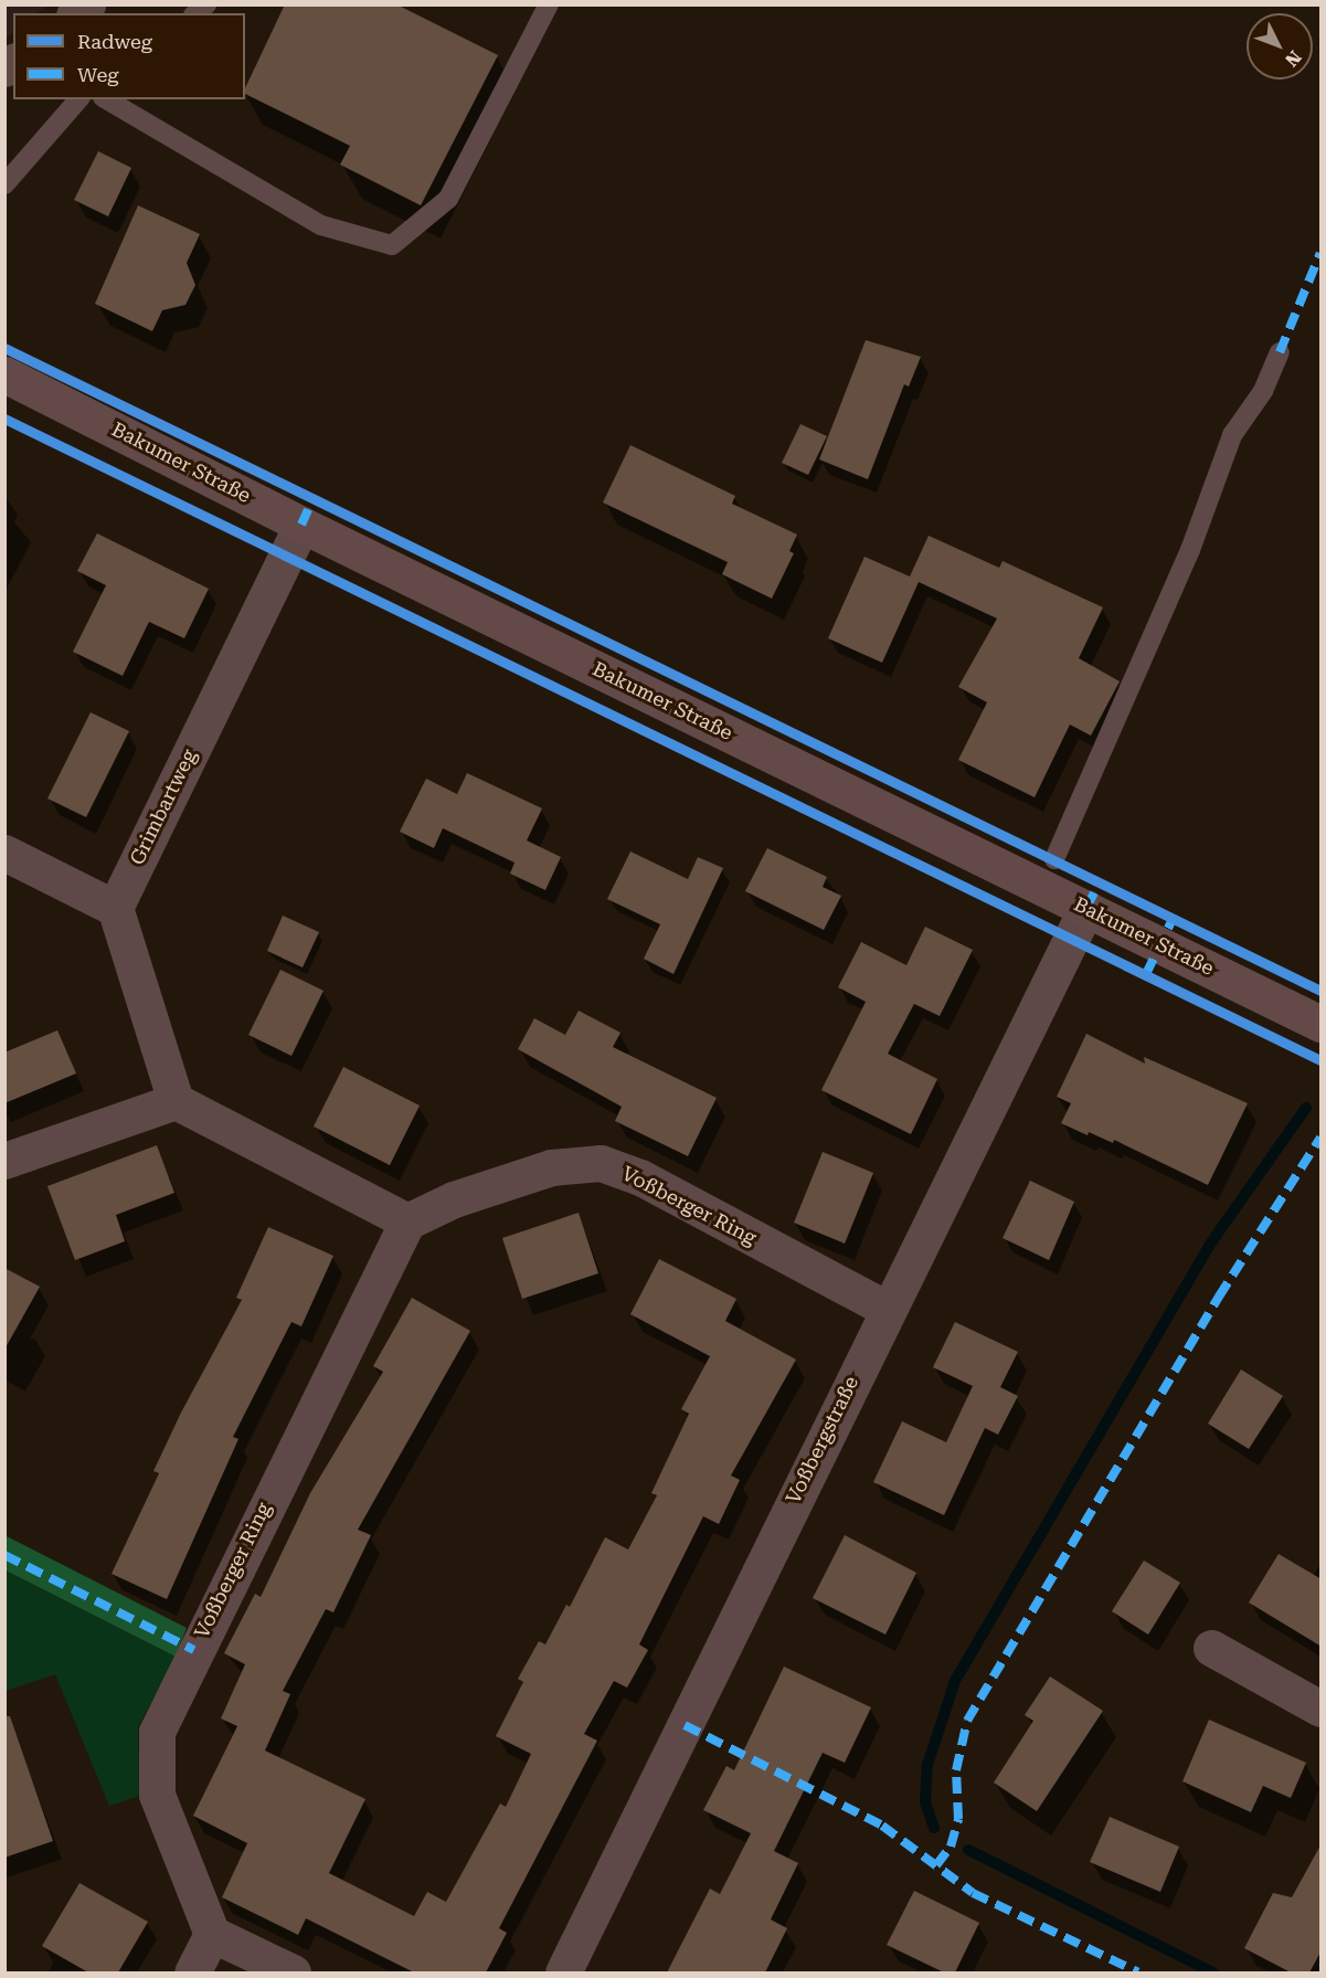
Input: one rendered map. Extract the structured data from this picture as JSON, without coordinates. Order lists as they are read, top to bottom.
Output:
{
  "streets": {
    "main road": ["Bakumer Straße"],
    "street": ["Grimbartweg", "Voßberger Ring", "Voßbergstraße"]
  },
  "crossings": [
    ["Bakumer Straße", "Grimbartweg"],
    ["Bakumer Straße", "Voßbergstraße"],
    ["Voßberger Ring", "Voßbergstraße"]
  ],
  "legend": ["Radweg", "Weg"],
  "north": "bottom right"
}
